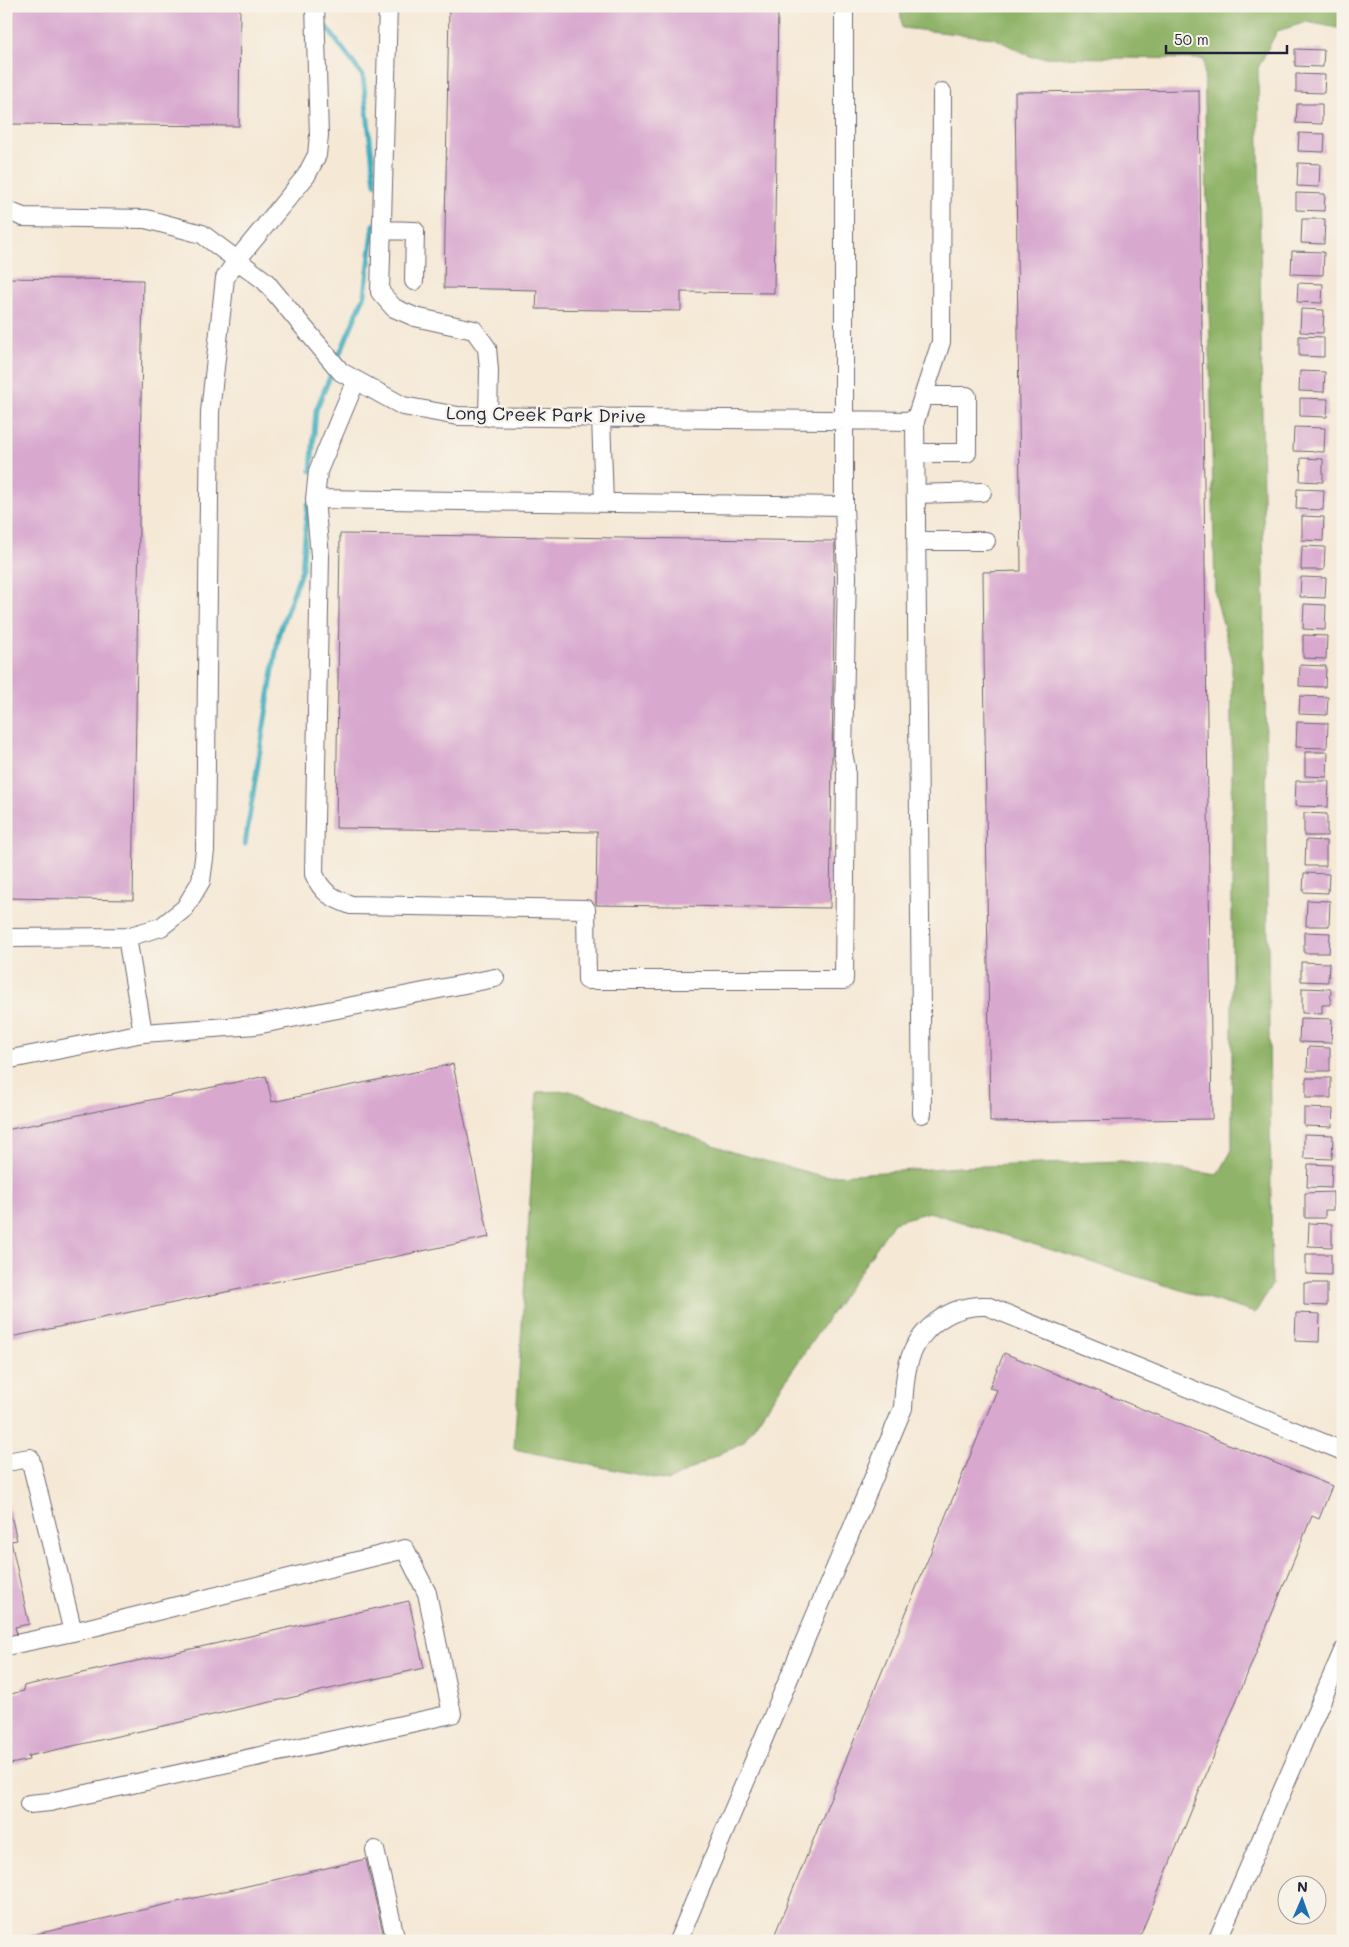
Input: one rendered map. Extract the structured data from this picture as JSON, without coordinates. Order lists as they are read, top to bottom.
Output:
{
  "streets": {
    "street": ["Long Creek Park Drive"]
  },
  "scale_bar": "50 m",
  "north": "top"
}
